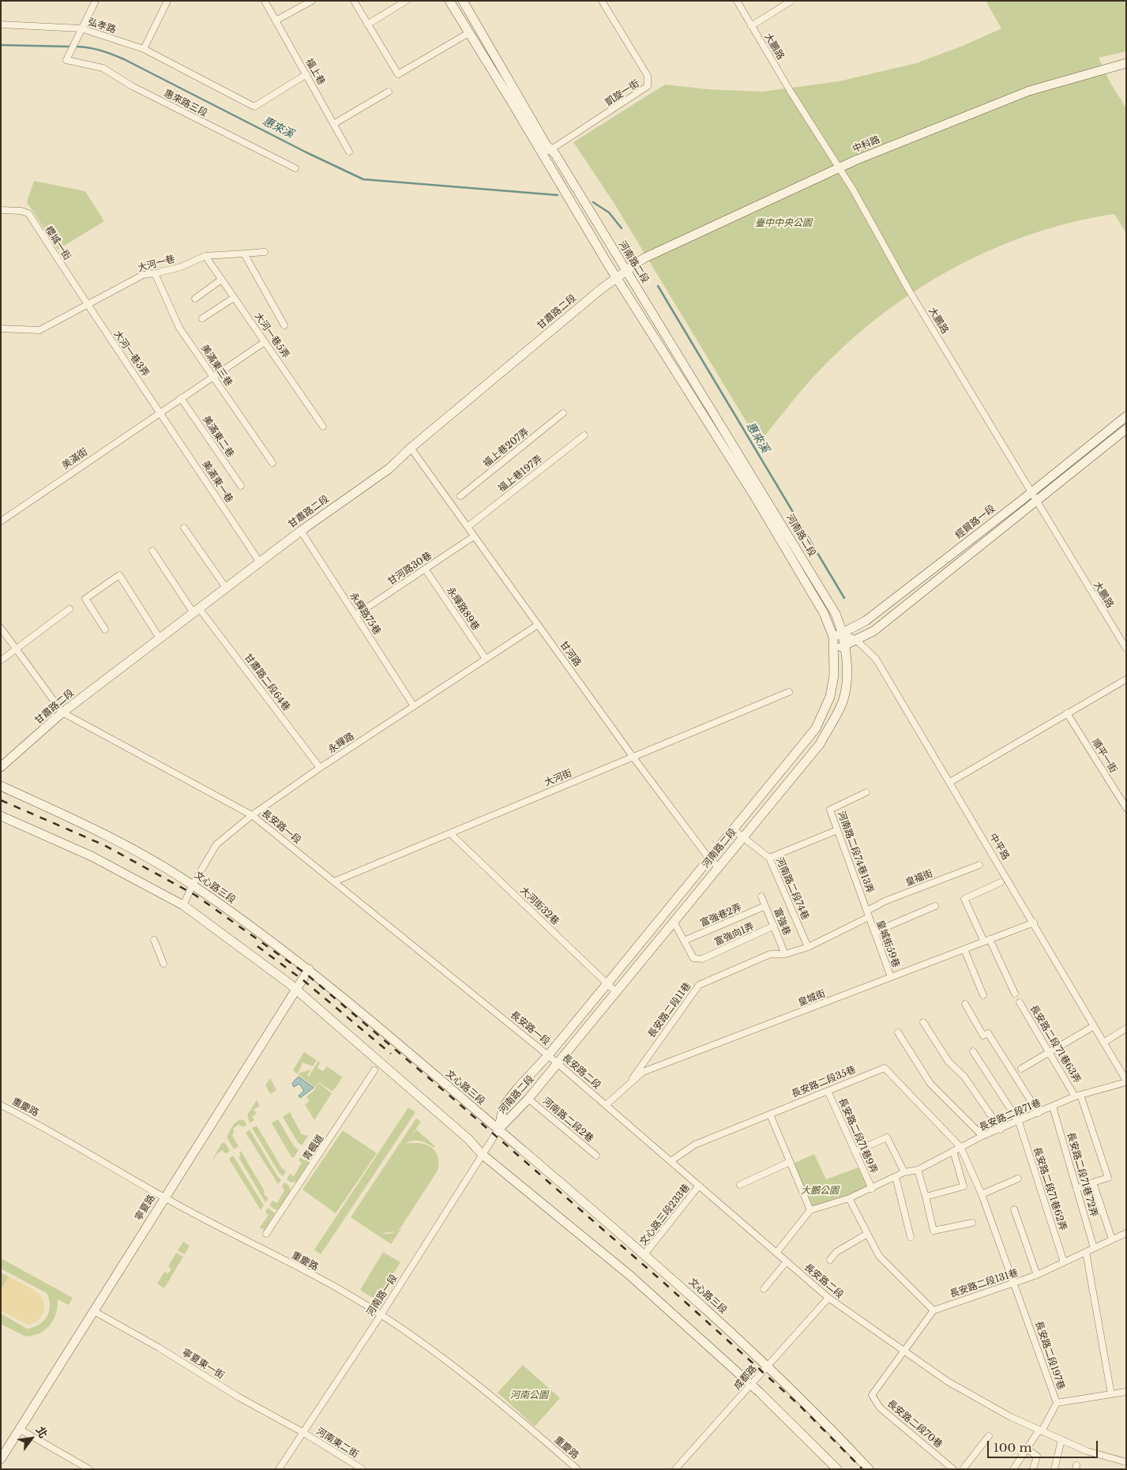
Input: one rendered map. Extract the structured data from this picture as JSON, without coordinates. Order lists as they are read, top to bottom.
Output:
{
  "streets": {
    "street": [
      "弘孝路",
      "大鵬路",
      "福上巷",
      "凱旋一街",
      "惠來路三段",
      "中科路",
      "櫻城一街",
      "河南路二段",
      "大河一巷",
      "甘肅路二段",
      "大河一巷5弄",
      "大河一巷3弄",
      "美滿東三巷",
      "美滿東二巷",
      "福上巷207弄",
      "美滿街",
      "福上巷197弄",
      "美滿東一巷",
      "經貿路一段",
      "甘河路30巷",
      "永輝路89巷",
      "永輝路75巷",
      "甘河路",
      "甘肅路二段64巷",
      "永輝路",
      "順平一街",
      "大河街",
      "長安路一段",
      "中平路",
      "河南路二段74巷13弄",
      "皇福街",
      "文心路三段",
      "河南路二段74巷",
      "大河街32巷",
      "富強巷2弄",
      "富強巷",
      "富強向1弄",
      "皇城街59巷",
      "皇城街",
      "長安路二段11巷",
      "長安路二段˙71巷63弄",
      "長安路二段",
      "長安路二段35巷",
      "重慶路",
      "長安路二段71巷",
      "河南路二段2巷",
      "長安路二段71巷9弄",
      "青楓道",
      "長安路二段71巷˙72弄",
      "長安路二段71巷62弄",
      "寧夏路",
      "文心路三段233巷",
      "長安路二段131巷",
      "河南路一段",
      "長安路二段197巷",
      "寧夏東一街",
      "成都路",
      "長安路二段70巷",
      "河南東二街"
    ]
  },
  "crossings": [
    ["弘孝路", "福上巷"],
    ["弘孝路", "惠來路三段"],
    ["大鵬路", "中科路"],
    ["大鵬路", "經貿路一段"],
    ["凱旋一街", "河南路二段"],
    ["中科路", "河南路二段"],
    ["中科路", "甘肅路二段"],
    ["櫻城一街", "大河一巷"],
    ["櫻城一街", "大河一巷3弄"],
    ["河南路二段", "甘肅路二段"],
    ["河南路二段", "經貿路一段"],
    ["河南路二段", "甘河路"],
    ["河南路二段", "長安路一段"],
    ["河南路二段", "中平路"],
    ["河南路二段", "文心路三段"],
    ["河南路二段", "河南路二段74巷"],
    ["河南路二段", "大河街32巷"],
    ["河南路二段", "長安路二段"],
    ["河南路二段", "河南路二段2巷"],
    ["河南路二段", "河南路一段"],
    ["大河一巷", "大河一巷5弄"],
    ["大河一巷", "大河一巷3弄"],
    ["大河一巷", "美滿東三巷"],
    ["甘肅路二段", "美滿東一巷"],
    ["甘肅路二段", "永輝路75巷"],
    ["甘肅路二段", "甘河路"],
    ["甘肅路二段", "甘肅路二段64巷"],
    ["甘肅路二段", "長安路一段"],
    ["大河一巷5弄", "美滿街"],
    ["大河一巷3弄", "美滿街"],
    ["大河一巷3弄", "美滿東一巷"],
    ["美滿東三巷", "美滿街"],
    ["美滿東二巷", "美滿街"],
    ["美滿街", "美滿東一巷"],
    ["福上巷197弄", "甘河路"],
    ["經貿路一段", "中平路"],
    ["甘河路30巷", "永輝路89巷"],
    ["甘河路30巷", "永輝路75巷"],
    ["甘河路30巷", "甘河路"],
    ["永輝路89巷", "永輝路"],
    ["永輝路75巷", "永輝路"],
    ["甘河路", "永輝路"],
    ["甘河路", "大河街"],
    ["甘肅路二段64巷", "永輝路"],
    ["永輝路", "長安路一段"],
    ["永輝路", "文心路三段"],
    ["大河街", "長安路一段"],
    ["大河街", "大河街32巷"],
    ["長安路一段", "長安路二段"],
    ["中平路", "皇城街"],
    ["中平路", "長安路二段71巷"],
    ["河南路二段74巷13弄", "皇福街"],
    ["河南路二段74巷13弄", "皇城街59巷"],
    ["皇福街", "河南路二段74巷"],
    ["皇福街", "皇城街59巷"],
    ["皇福街", "長安路二段11巷"],
    ["文心路三段", "寧夏路"],
    ["文心路三段", "文心路三段233巷"],
    ["文心路三段", "河南路一段"],
    ["文心路三段", "成都路"],
    ["河南路二段74巷", "長安路二段11巷"],
    ["富強巷2弄", "富強巷"],
    ["富強巷2弄", "富強向1弄"],
    ["富強巷", "富強向1弄"],
    ["富強巷", "長安路二段11巷"],
    ["皇城街59巷", "皇城街"],
    ["皇城街", "長安路二段11巷"],
    ["皇城街", "長安路二段"],
    ["長安路二段˙71巷63弄", "長安路二段71巷"],
    ["長安路二段", "長安路二段35巷"],
    ["長安路二段", "文心路三段233巷"],
    ["長安路二段", "長安路二段197巷"],
    ["長安路二段", "成都路"],
    ["長安路二段", "長安路二段70巷"],
    ["長安路二段35巷", "長安路二段71巷"],
    ["長安路二段35巷", "長安路二段71巷9弄"],
    ["長安路二段35巷", "長安路二段197巷"],
    ["重慶路", "寧夏路"],
    ["重慶路", "河南路一段"],
    ["長安路二段71巷", "長安路二段71巷9弄"],
    ["長安路二段71巷", "長安路二段71巷˙72弄"],
    ["長安路二段71巷", "長安路二段71巷62弄"],
    ["長安路二段71巷", "長安路二段197巷"],
    ["長安路二段71巷˙72弄", "長安路二段131巷"],
    ["長安路二段71巷62弄", "長安路二段131巷"],
    ["寧夏路", "寧夏東一街"],
    ["長安路二段131巷", "長安路二段197巷"],
    ["河南路一段", "寧夏東一街"],
    ["河南路一段", "河南東二街"],
    ["寧夏東一街", "河南東二街"]
  ],
  "water": ["惠來溪"],
  "parks": ["臺中中央公園", "大鵬公園", "河南公園"],
  "scale_bar": "100 m",
  "north": "top right"
}
